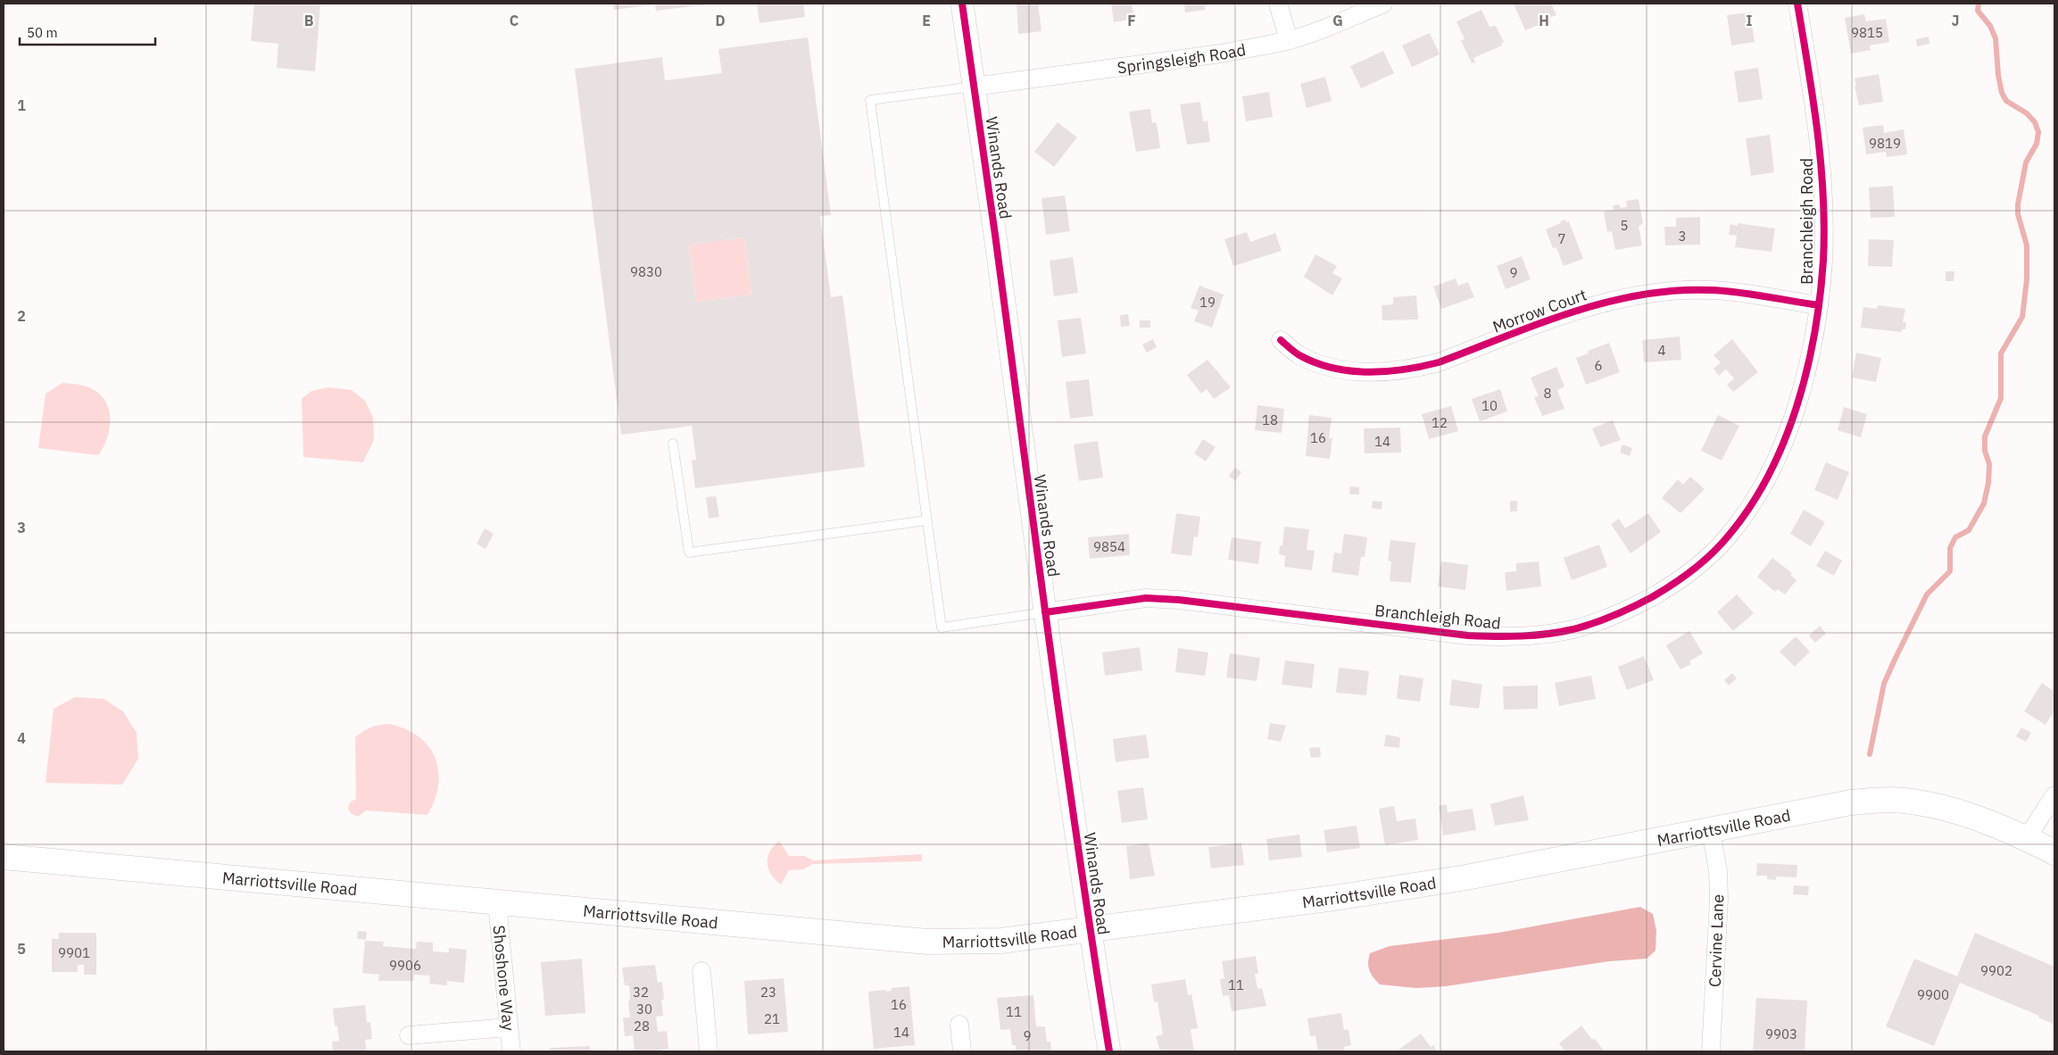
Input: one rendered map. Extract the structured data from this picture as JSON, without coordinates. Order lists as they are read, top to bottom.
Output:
{
  "streets": {
    "main road": ["Marriottsville Road"],
    "street": [
      "Springsleigh Road",
      "Winands Road",
      "Branchleigh Road",
      "Morrow Court",
      "Cervine Lane",
      "Shoshone Way"
    ]
  },
  "crossings": [
    ["Springsleigh Road", "Winands Road"],
    ["Winands Road", "Branchleigh Road"],
    ["Winands Road", "Marriottsville Road"],
    ["Branchleigh Road", "Morrow Court"],
    ["Marriottsville Road", "Cervine Lane"],
    ["Marriottsville Road", "Shoshone Way"]
  ],
  "house_numbers": [
    "9815",
    "9819",
    "5",
    "3",
    "7",
    "9830",
    "9",
    "19",
    "4",
    "6",
    "8",
    "10",
    "18",
    "12",
    "16",
    "14",
    "9854",
    "9901",
    "9906",
    "9902",
    "11",
    "32",
    "23",
    "9900",
    "16",
    "30",
    "11",
    "21",
    "28",
    "14",
    "9903",
    "9"
  ],
  "scale_bar": "50 m",
  "grid": {
    "columns": [
      "B",
      "C",
      "D",
      "E",
      "F",
      "G",
      "H",
      "I",
      "J"
    ],
    "rows": [
      "1",
      "2",
      "3",
      "4",
      "5"
    ]
  }
}
